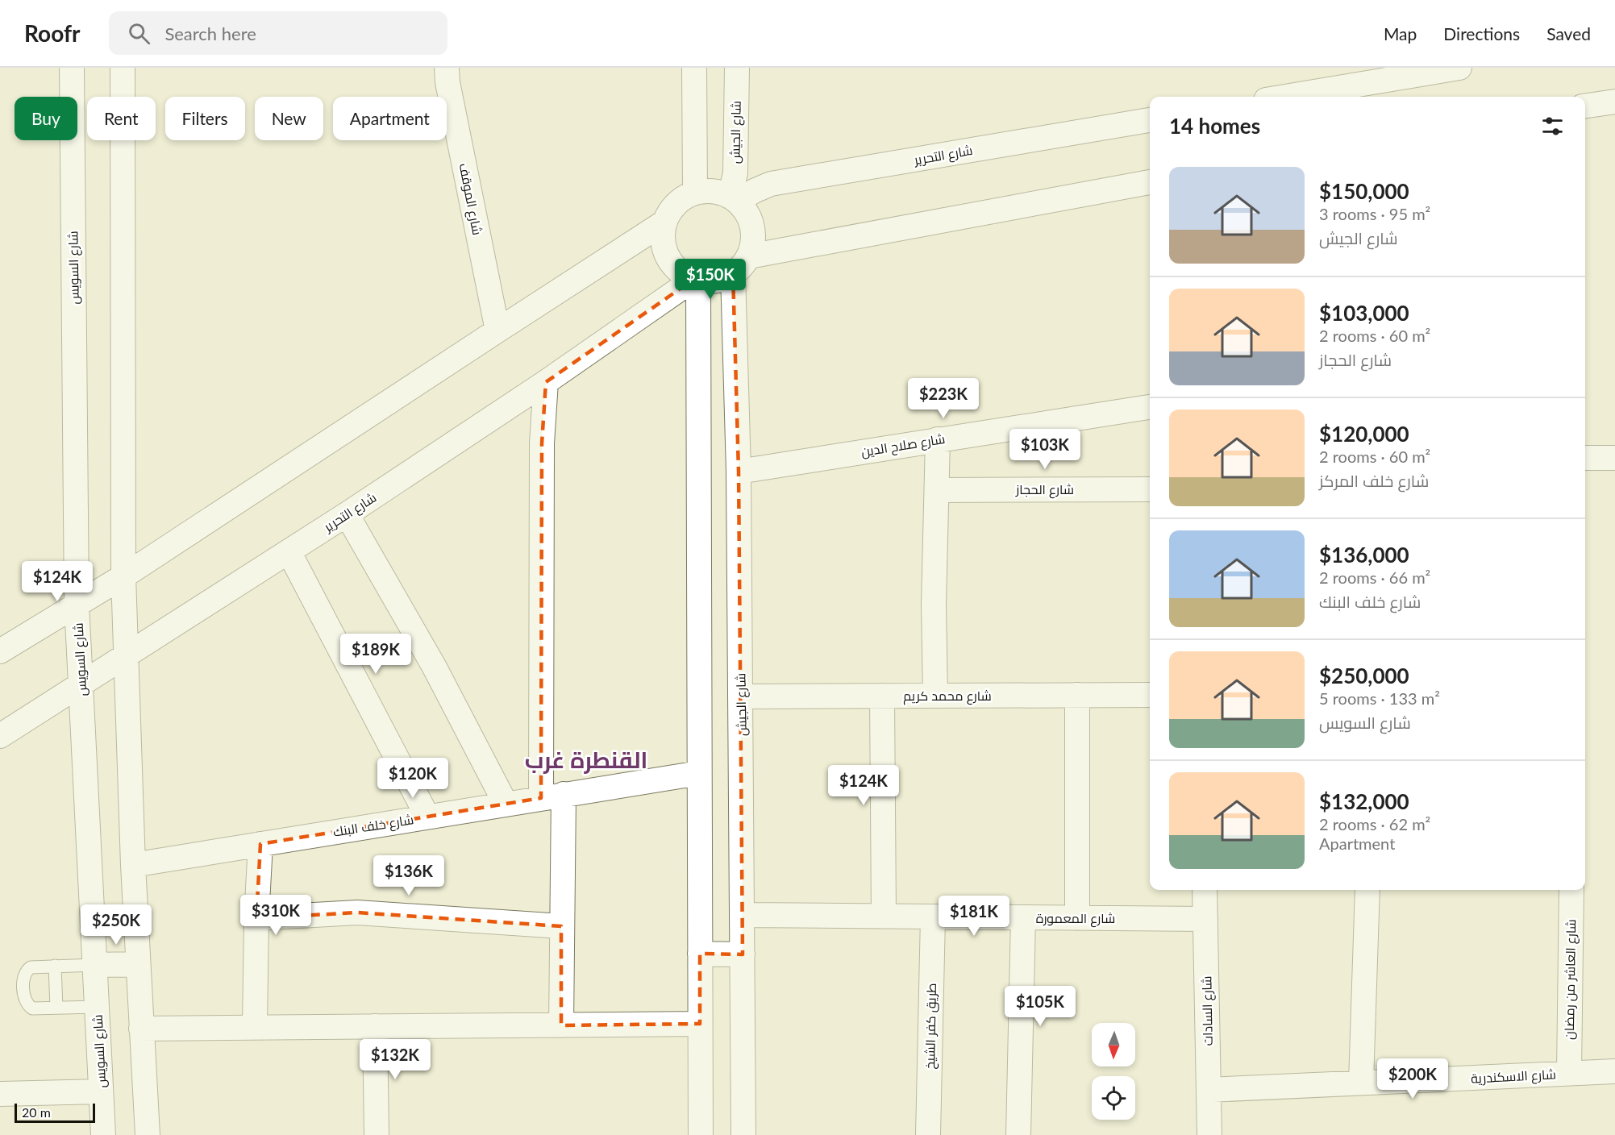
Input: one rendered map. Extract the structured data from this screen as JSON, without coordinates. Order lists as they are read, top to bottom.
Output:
{
  "streets": {
    "street": [
      "شارع الجيش",
      "شارع التحرير",
      "شارع الموقف",
      "شارع السويس",
      "شارع صلاح الدين",
      "شارع الحجاز",
      "شارع محمد كريم",
      "شارع خلف البنك",
      "شارع المعمورة",
      "شارع العاشر من رمضان",
      "شارع السادات",
      "طريق كفر الشيخ",
      "شارع الاسكندرية"
    ]
  },
  "crossings": [
    ["شارع الجيش", "شارع التحرير"],
    ["شارع الجيش", "شارع صلاح الدين"],
    ["شارع الجيش", "شارع محمد كريم"],
    ["شارع الجيش", "شارع المعمورة"],
    ["شارع التحرير", "شارع السويس"],
    ["شارع المعمورة", "شارع السادات"],
    ["شارع المعمورة", "طريق كفر الشيخ"],
    ["شارع العاشر من رمضان", "شارع الاسكندرية"],
    ["شارع السادات", "شارع الاسكندرية"]
  ],
  "districts": ["القنطرة غرب"],
  "scale_bar": "20 m",
  "north": "bottom",
  "page": {
    "header": "Roofr",
    "search": "Search here",
    "nav": ["Map", "Directions", "Saved"],
    "chip": [
      "Buy",
      "Rent",
      "Filters",
      "New",
      "Apartment"
    ],
    "heading": "14 homes",
    "list": [
      {
        "name": "$150,000",
        "note": "3 rooms · 95 m² · شارع الجيش"
      },
      {
        "name": "$103,000",
        "note": "2 rooms · 60 m² · شارع الحجاز"
      },
      {
        "name": "$120,000",
        "note": "2 rooms · 60 m² · شارع خلف المركز"
      },
      {
        "name": "$136,000",
        "note": "2 rooms · 66 m² · شارع خلف البنك"
      },
      {
        "name": "$250,000",
        "note": "5 rooms · 133 m² · شارع السويس"
      },
      {
        "name": "$132,000",
        "note": "2 rooms · 62 m² · Apartment"
      }
    ],
    "price": [
      "$150K",
      "$223K",
      "$103K",
      "$124K",
      "$189K",
      "$120K",
      "$124K",
      "$136K",
      "$310K",
      "$181K",
      "$250K",
      "$105K",
      "$132K",
      "$200K"
    ],
    "scale": "20 m"
  }
}
